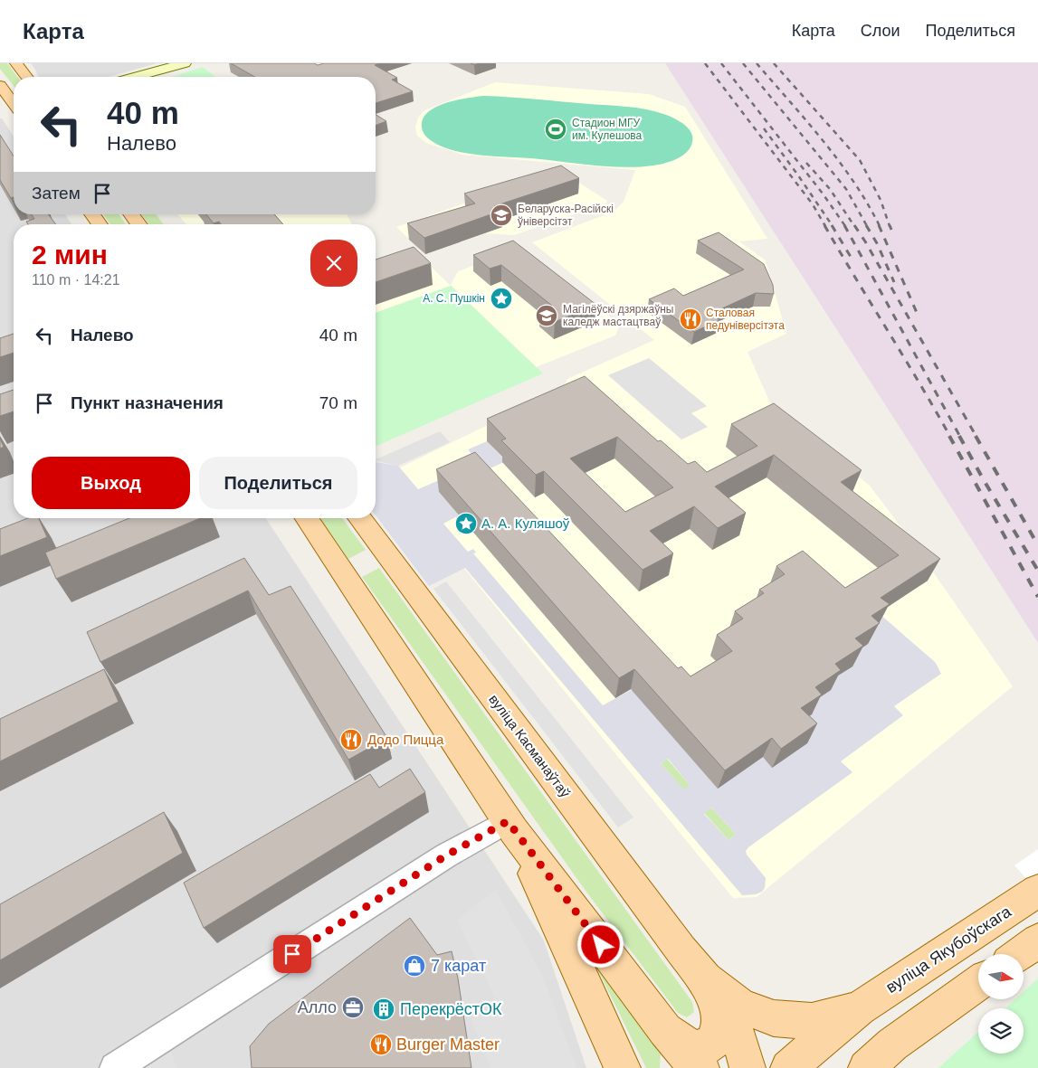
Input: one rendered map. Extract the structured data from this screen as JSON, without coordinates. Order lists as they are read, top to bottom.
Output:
{
  "streets": {
    "main road": ["вуліца Касманаўтаў", "вуліца Якубоўскага"]
  },
  "crossings": [
    ["вуліца Касманаўтаў", "вуліца Якубоўскага"]
  ],
  "places": {
    "sports": ["Стадион МГУ им. Кулешова"],
    "school or university": ["Беларуска-Расійскі ўніверсітэт", "Магілёўскі дзяржаўны каледж мастацтваў"],
    "place": ["А. С. Пушкін", "А. А. Куляшоў"],
    "restaurant": ["Сталовая педуніверсітэта", "Додо Пицца", "Burger Master"],
    "shop": ["7 карат"],
    "office": ["Алло"],
    "building": ["ПерекрёстОК"]
  },
  "north": "right",
  "page": {
    "header": "Карта",
    "nav": ["Карта", "Слои", "Поделиться"],
    "turn": ["40 m", "Налево"],
    "then": "Затем",
    "heading": ["2 мин", "110 m · 14:21"],
    "list": [
      {
        "name": "Налево",
        "value": "40 m"
      },
      {
        "name": "Пункт назначения",
        "value": "70 m"
      }
    ],
    "buttons": ["Выход", "Поделиться"]
  }
}
